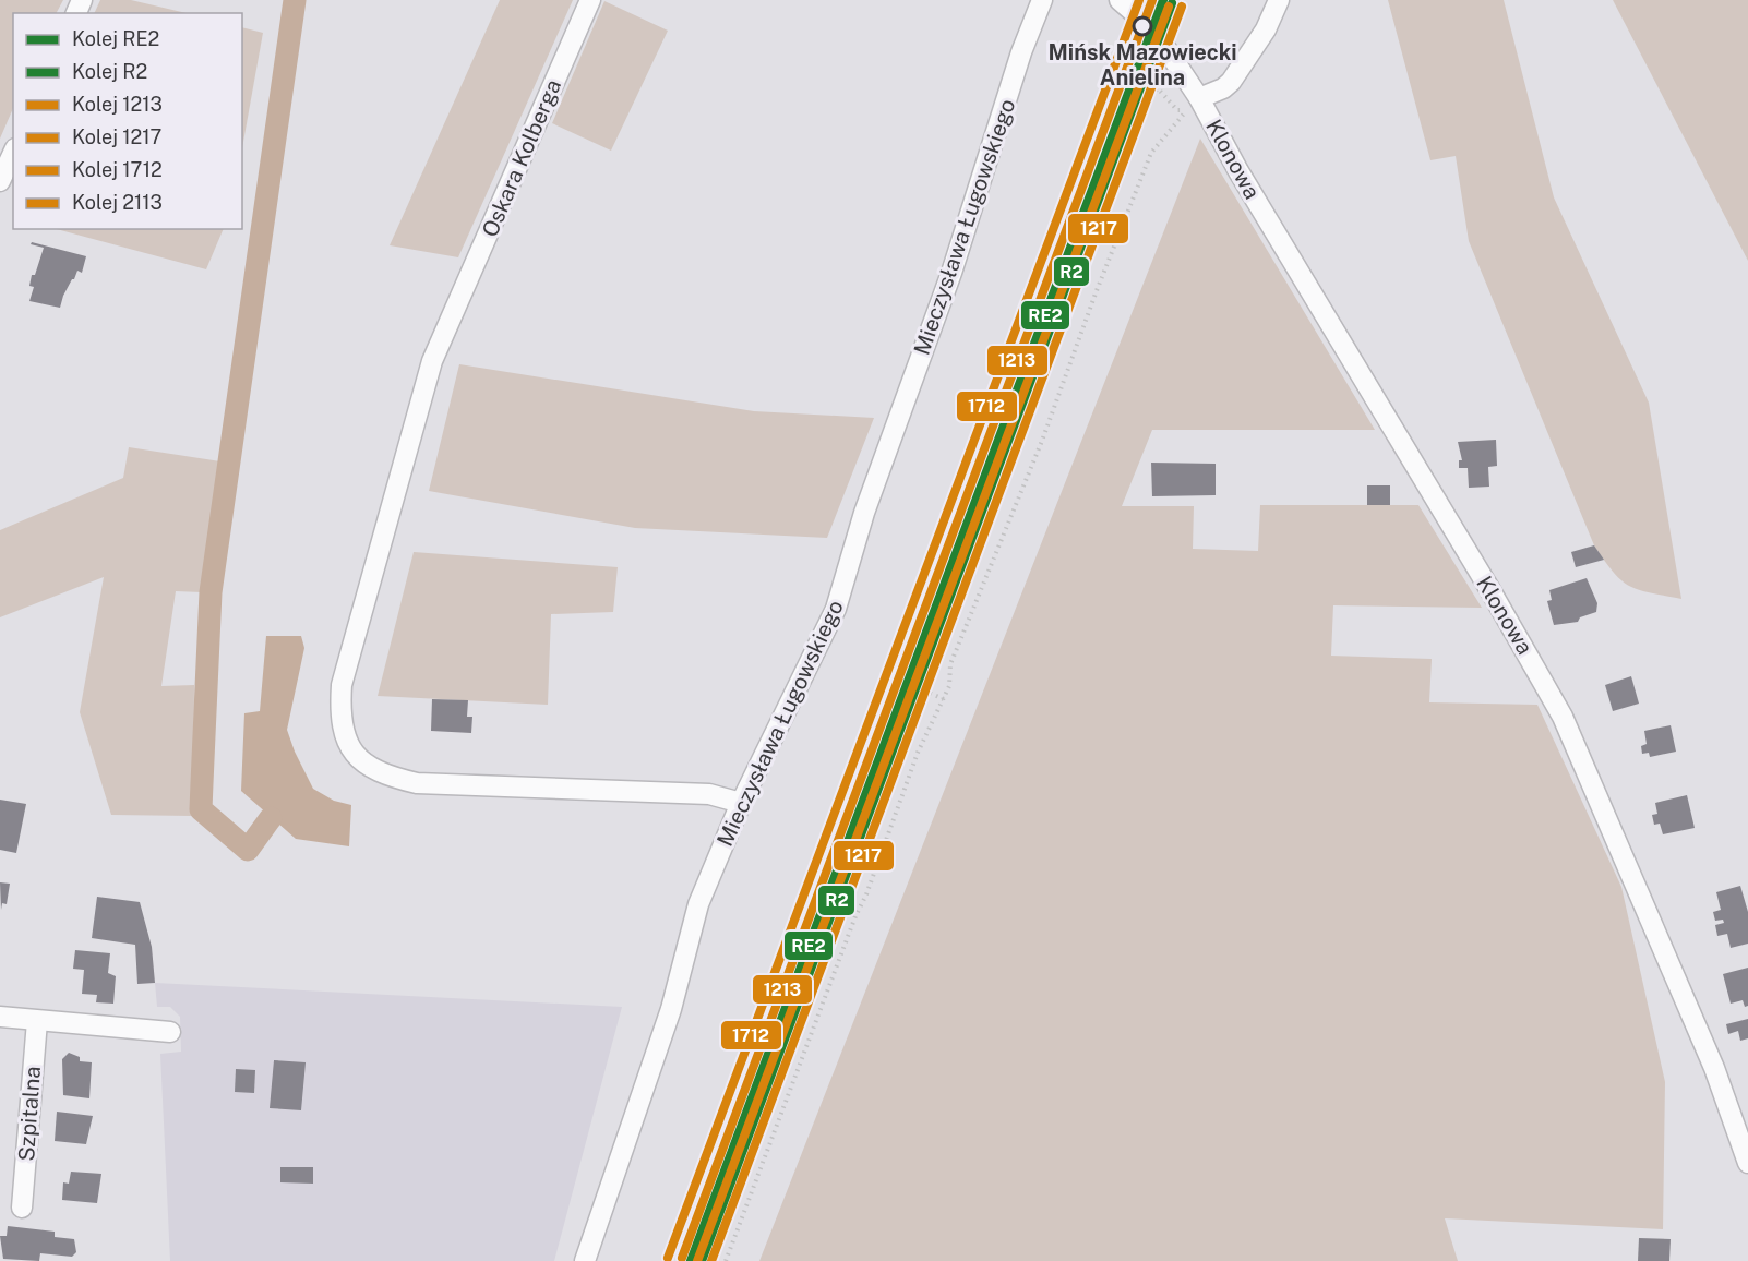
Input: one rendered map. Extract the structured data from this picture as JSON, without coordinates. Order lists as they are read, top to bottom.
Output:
{
  "streets": {
    "street": [
      "Oskara Kolberga",
      "Klonowa",
      "Mieczysława Ługowskiego",
      "Szpitalna"
    ]
  },
  "crossings": [
    ["Oskara Kolberga", "Mieczysława Ługowskiego"]
  ],
  "places": ["Mińsk Mazowiecki Anielina"],
  "lines": [
    "rail line RE2",
    "rail line 1213",
    "rail line 1712",
    "rail line R2",
    "rail line 1217",
    "rail line 2113"
  ],
  "legend": [
    "Kolej RE2",
    "Kolej R2",
    "Kolej 1213",
    "Kolej 1217",
    "Kolej 1712",
    "Kolej 2113"
  ]
}
